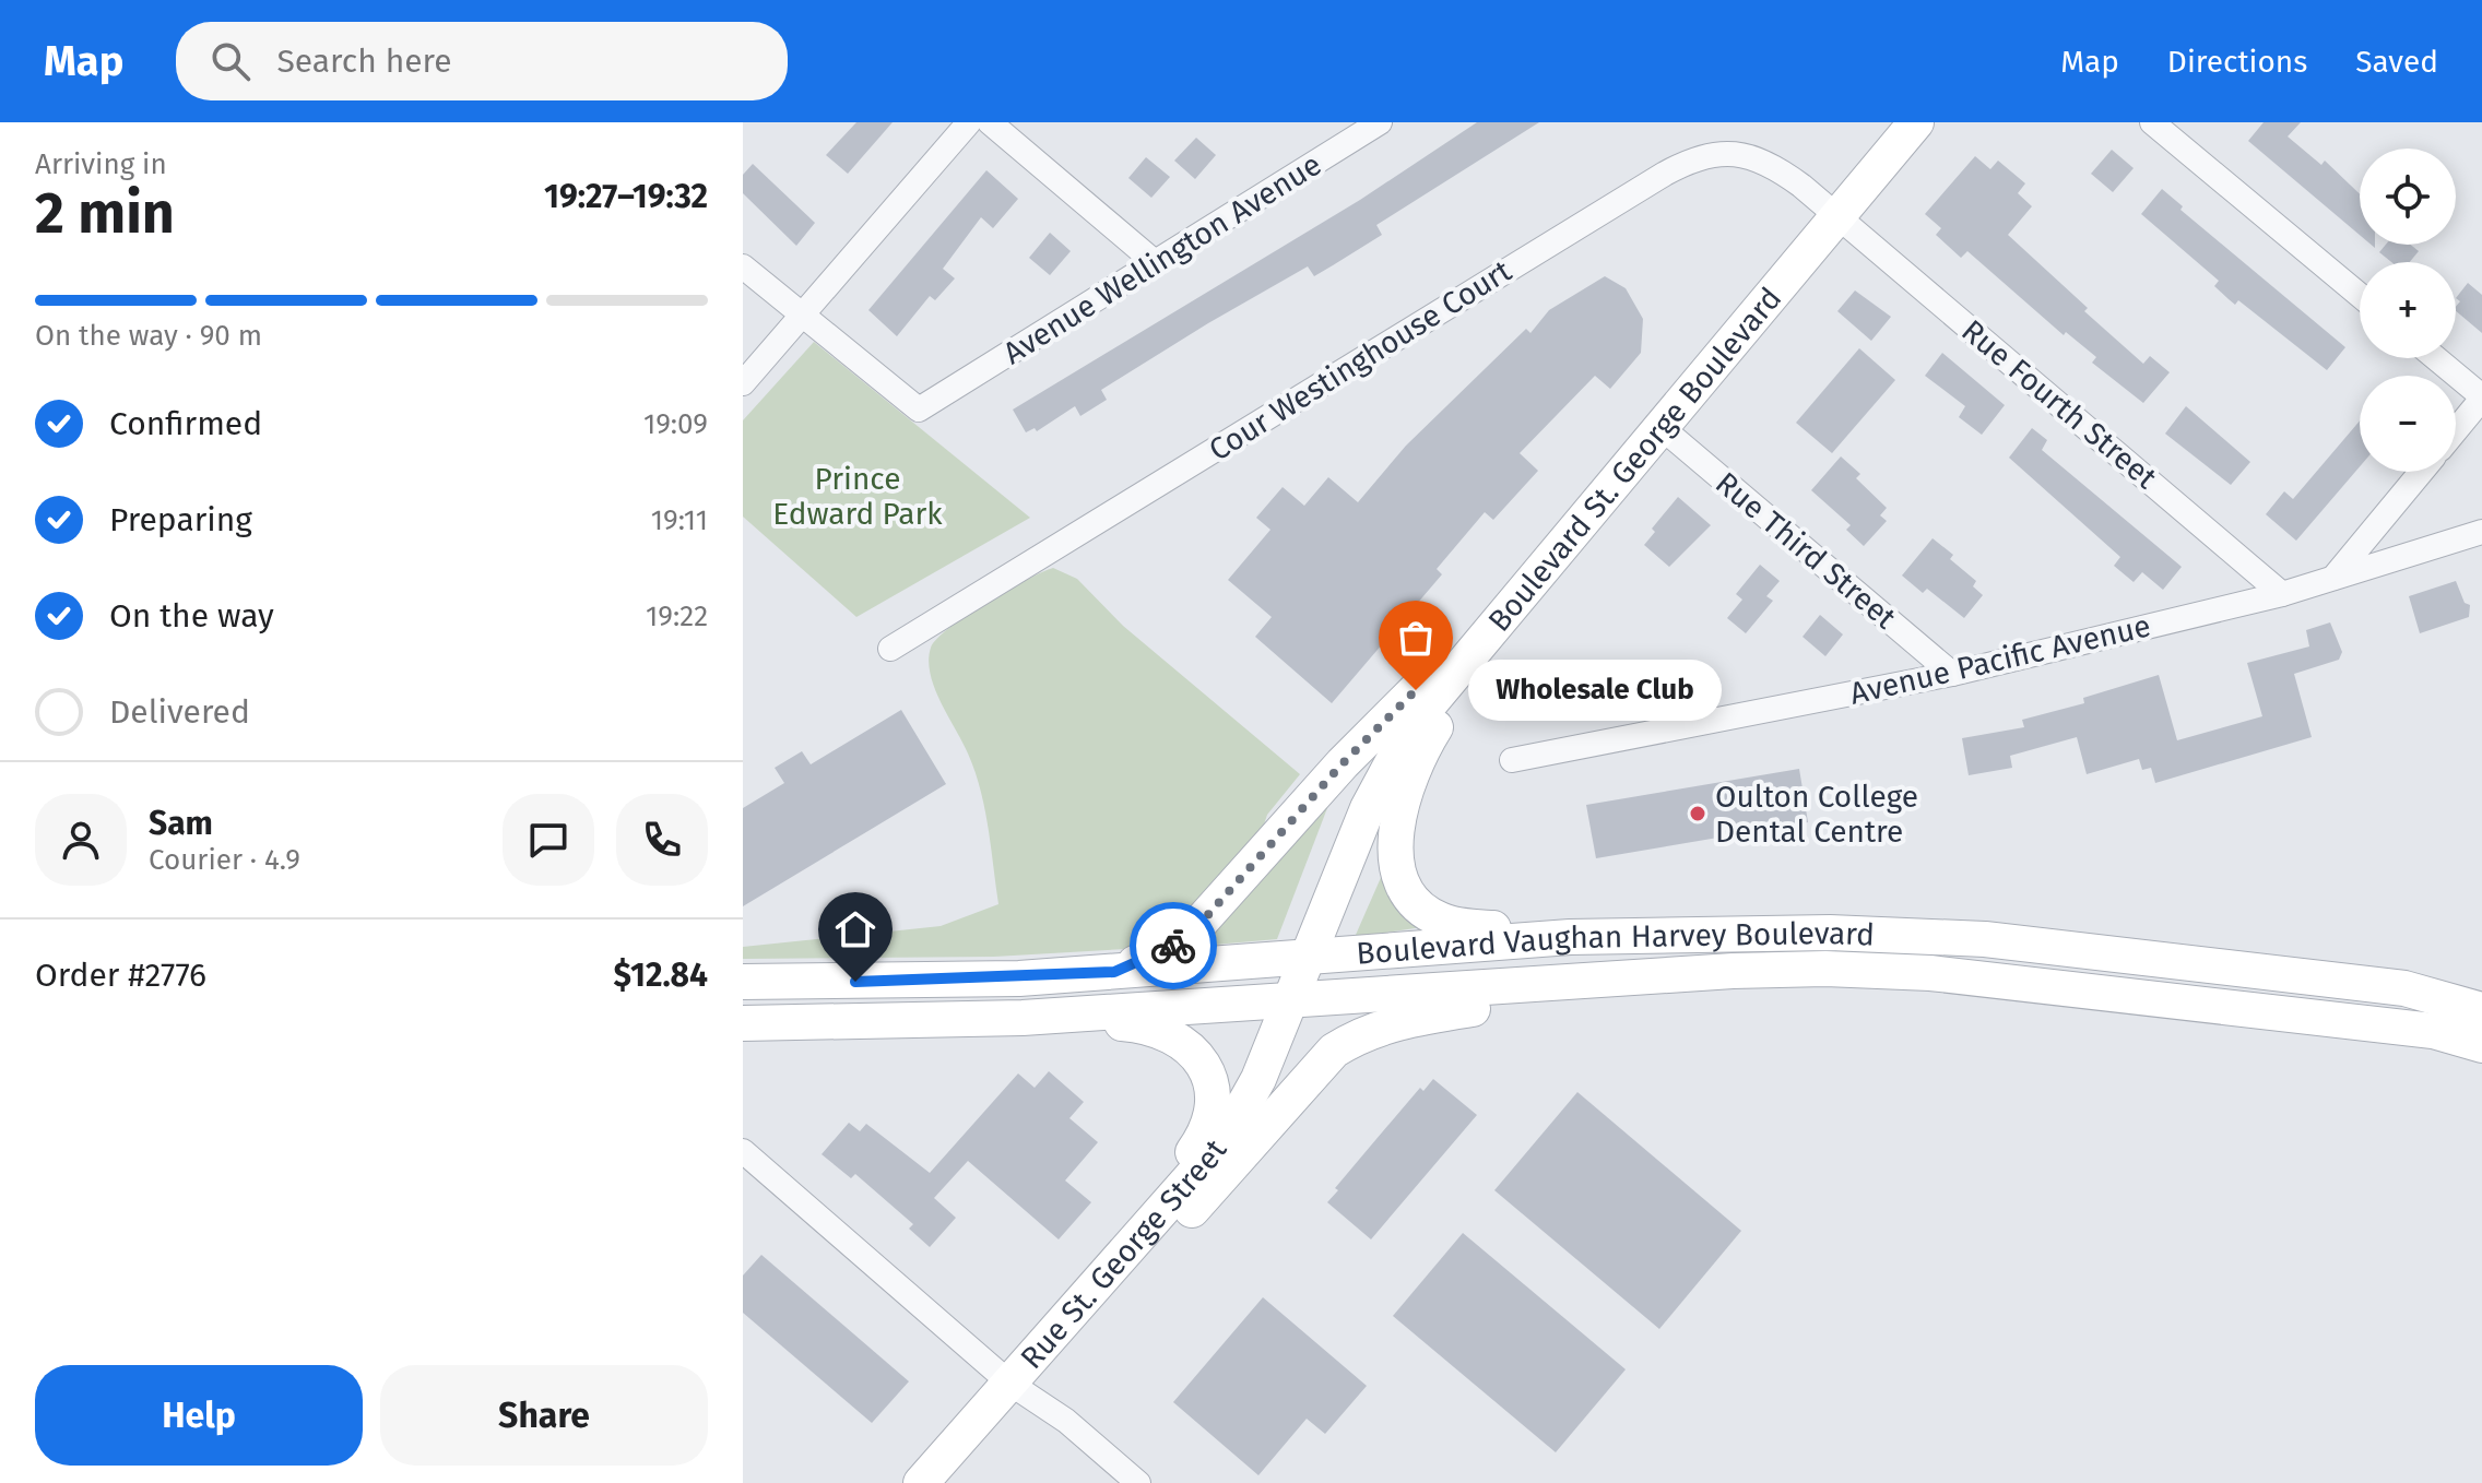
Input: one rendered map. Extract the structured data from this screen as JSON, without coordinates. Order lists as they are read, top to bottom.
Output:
{
  "streets": {
    "main road": ["Boulevard St. George Boulevard", "Boulevard Vaughan Harvey Boulevard", "Rue St. George Street"],
    "street": [
      "Avenue Wellington Avenue",
      "Cour Westinghouse Court",
      "Rue Fourth Street",
      "Rue Third Street",
      "Avenue Pacific Avenue"
    ]
  },
  "crossings": [
    ["Cour Westinghouse Court", "Rue Fourth Street"],
    ["Cour Westinghouse Court", "Boulevard St. George Boulevard"],
    ["Rue Fourth Street", "Boulevard St. George Boulevard"],
    ["Rue Fourth Street", "Avenue Pacific Avenue"],
    ["Boulevard St. George Boulevard", "Rue Third Street"],
    ["Boulevard St. George Boulevard", "Boulevard Vaughan Harvey Boulevard"],
    ["Boulevard St. George Boulevard", "Rue St. George Street"],
    ["Rue Third Street", "Avenue Pacific Avenue"],
    ["Boulevard Vaughan Harvey Boulevard", "Rue St. George Street"]
  ],
  "parks": ["Prince Edward Park"],
  "places": ["Wholesale Club", "Oulton College Dental Centre"],
  "page": {
    "header": "Map",
    "search": "Search here",
    "nav": ["Map", "Directions", "Saved"],
    "heading": ["2 min", "Arriving in", "19:27–19:32"],
    "panel": [
      "Sam",
      "Courier · 4.9",
      "Order #2776",
      "$12.84"
    ],
    "map_buttons": ["+", "−"],
    "bar": "On the way · 90 m",
    "list": [
      ["Confirmed", "19:09"],
      ["Preparing", "19:11"],
      ["On the way", "19:22"],
      "Delivered"
    ],
    "bubble": "Wholesale Club",
    "buttons": ["Help", "Share"]
  }
}
